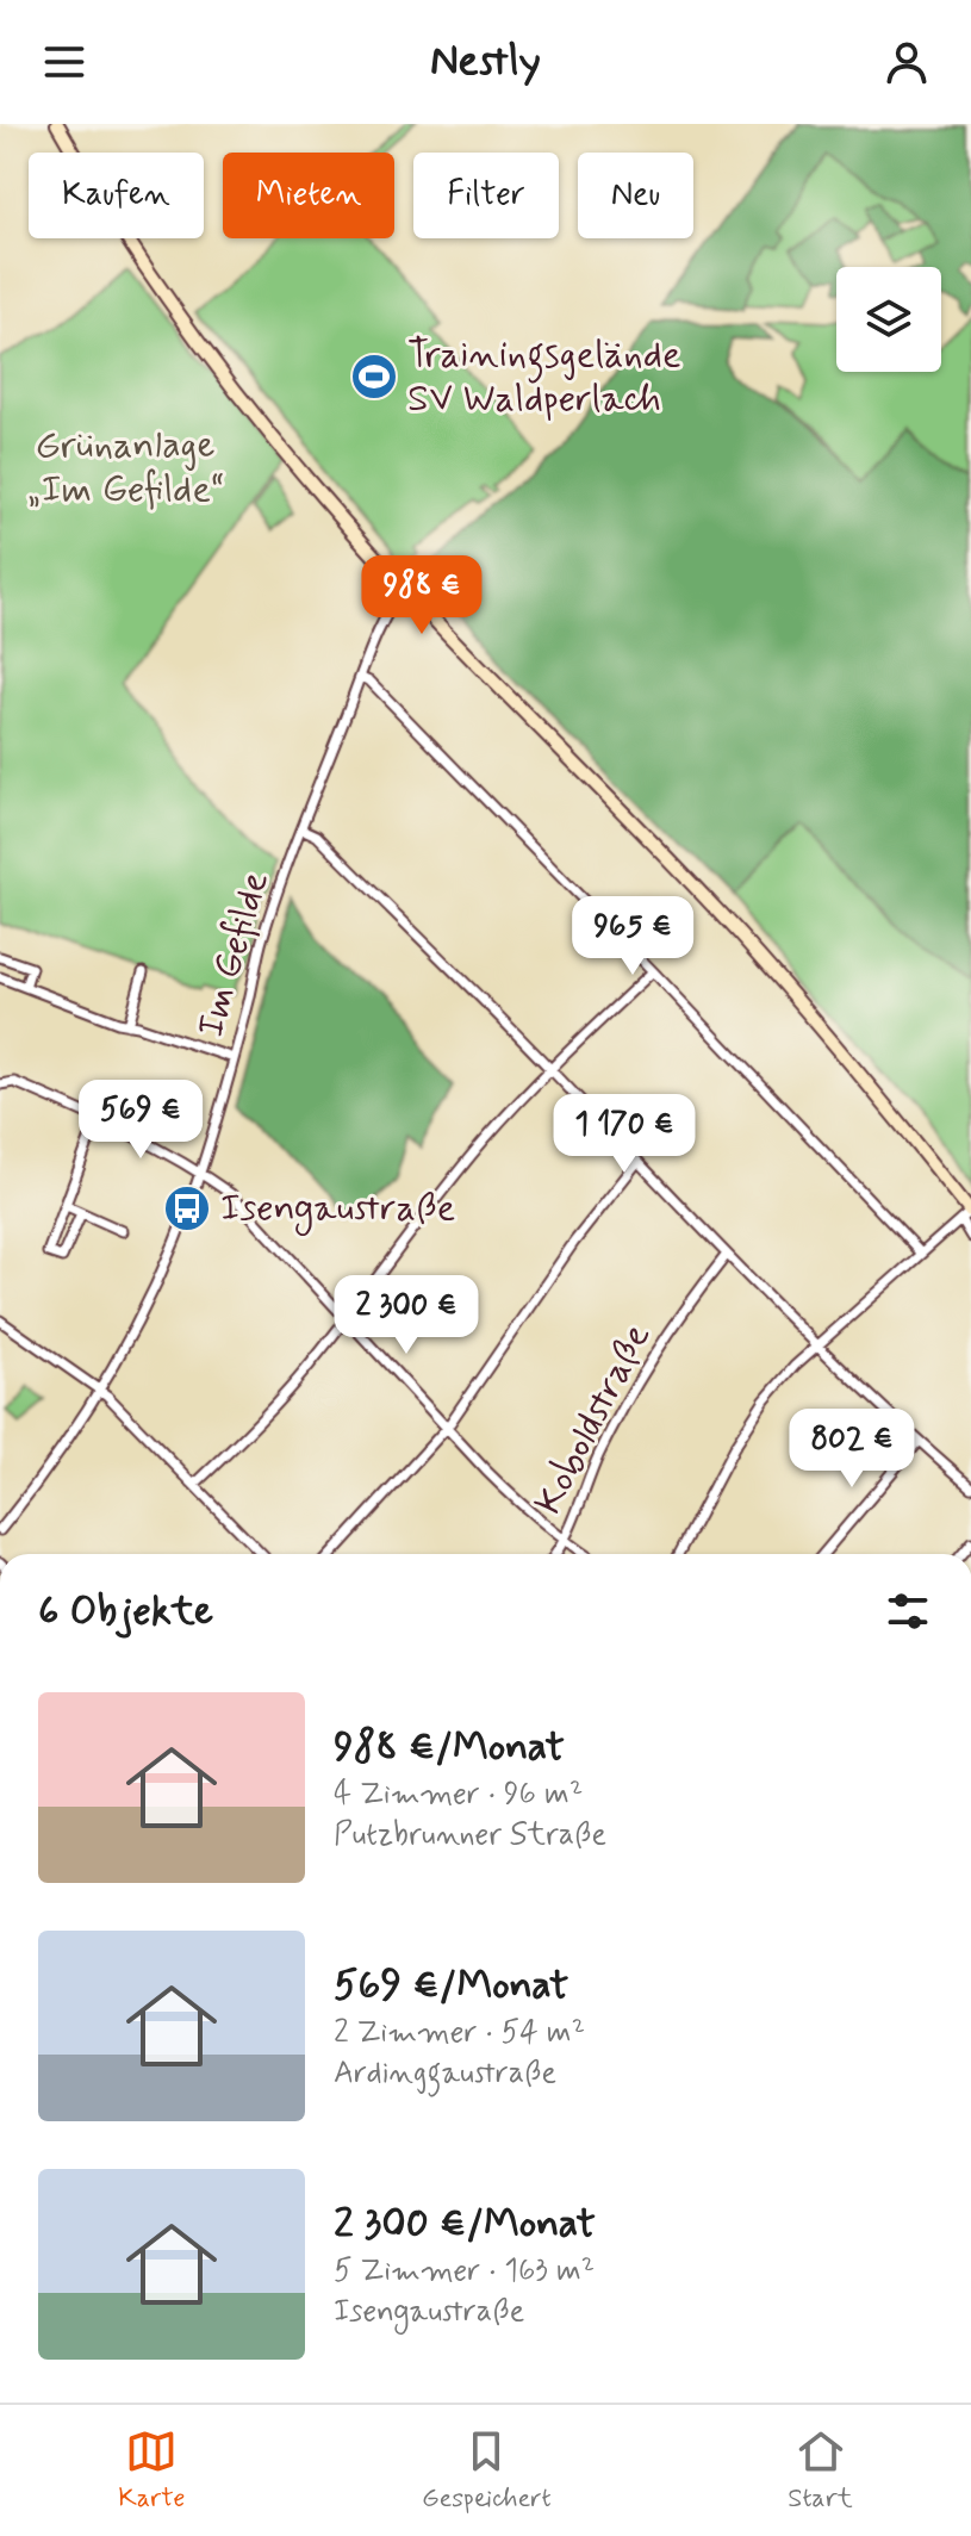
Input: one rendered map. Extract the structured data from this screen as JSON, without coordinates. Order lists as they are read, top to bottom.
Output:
{
  "streets": {
    "street": ["Im Gefilde", "Koboldstraße"]
  },
  "parks": ["Grünanlage „Im Gefilde“"],
  "places": {
    "sports": ["Trainingsgelände SV Waldperlach"],
    "bus stop": ["Isengaustraße"]
  },
  "page": {
    "header": "Nestly",
    "chip": [
      "Kaufen",
      "Mieten",
      "Filter",
      "Neu"
    ],
    "price": [
      "988 €",
      "965 €",
      "569 €",
      "1 170 €",
      "2 300 €",
      "802 €"
    ],
    "heading": "6 Objekte",
    "list": [
      {
        "name": "988 €/Monat",
        "note": "4 Zimmer · 96 m² · Putzbrunner Straße"
      },
      {
        "name": "569 €/Monat",
        "note": "2 Zimmer · 54 m² · Ardinggaustraße"
      },
      {
        "name": "2 300 €/Monat",
        "note": "5 Zimmer · 163 m² · Isengaustraße"
      }
    ],
    "tabs": ["Karte", "Gespeichert", "Start"]
  }
}
